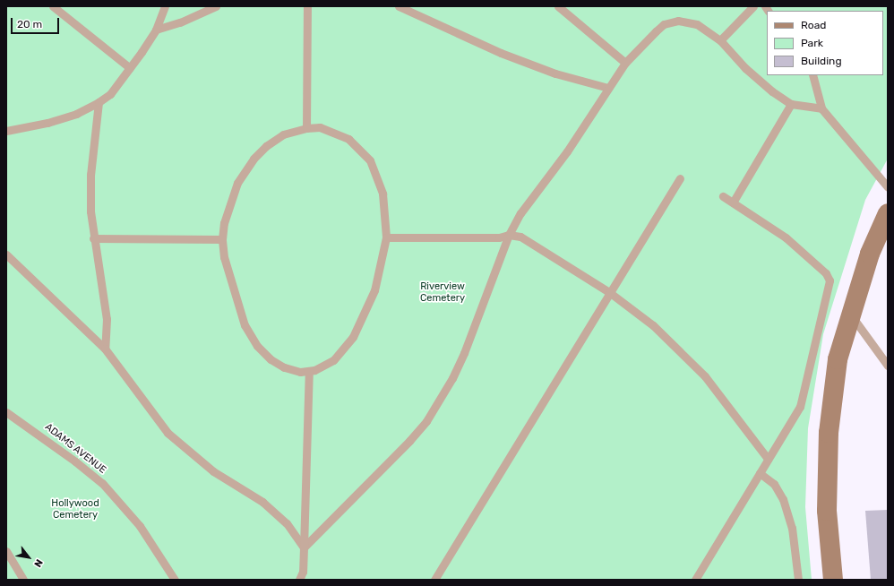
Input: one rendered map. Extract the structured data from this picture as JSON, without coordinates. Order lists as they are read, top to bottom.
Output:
{
  "streets": {
    "lane": ["ADAMS AVENUE"]
  },
  "parks": ["Riverview Cemetery", "Hollywood Cemetery"],
  "legend": ["Road", "Park", "Building"],
  "scale_bar": "20 m",
  "north": "bottom right"
}
